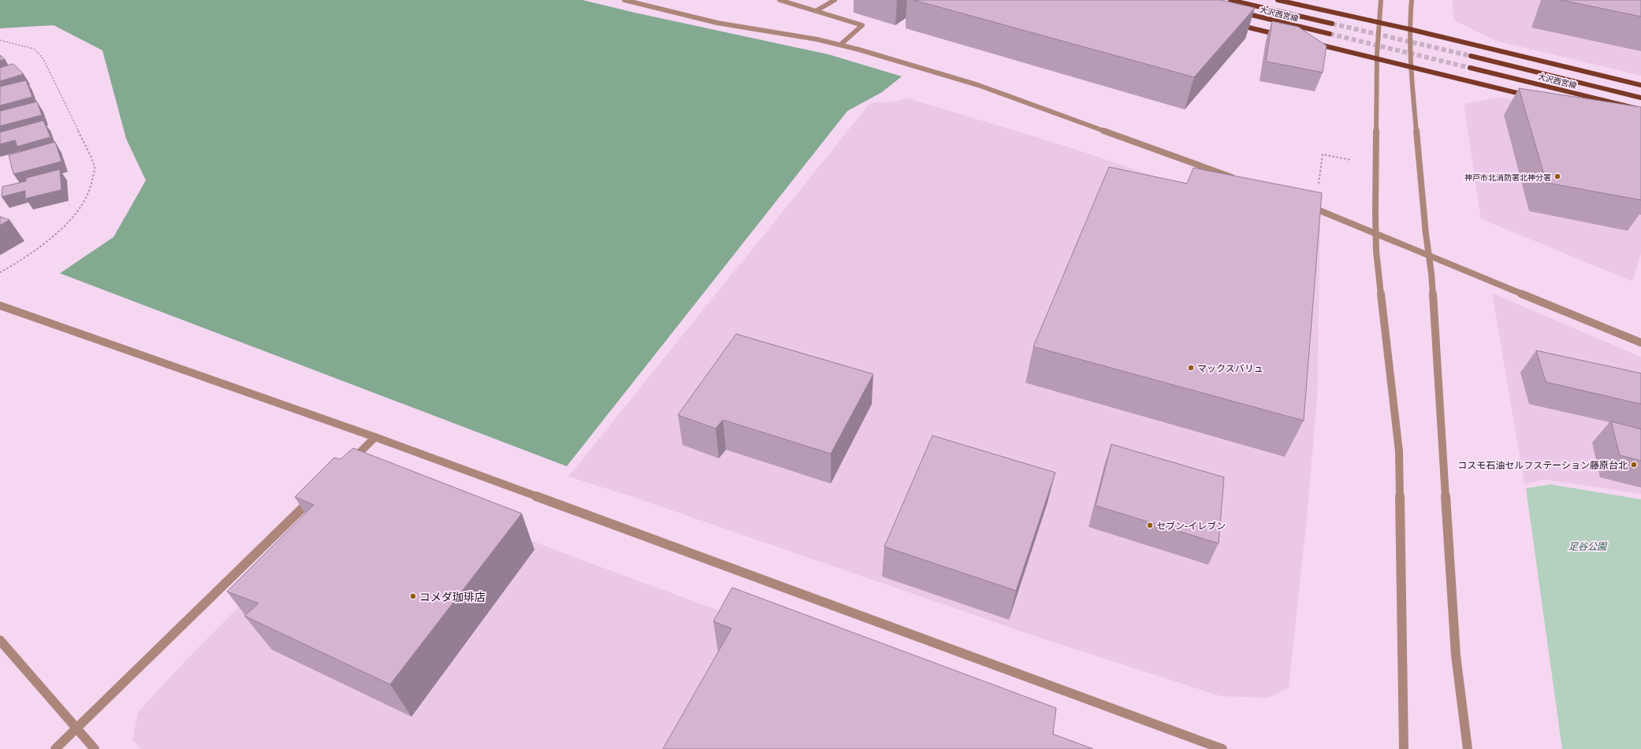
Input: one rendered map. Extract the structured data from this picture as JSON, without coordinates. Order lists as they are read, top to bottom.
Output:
{
  "streets": {
    "main road": ["大沢西宮線"]
  },
  "parks": ["足谷公園"],
  "places": [
    "神戸市北消防署北神分署",
    "マックスバリュ",
    "コスモ石油セルフステーション藤原台北",
    "セブン-イレブン",
    "コメダ珈琲店"
  ]
}
